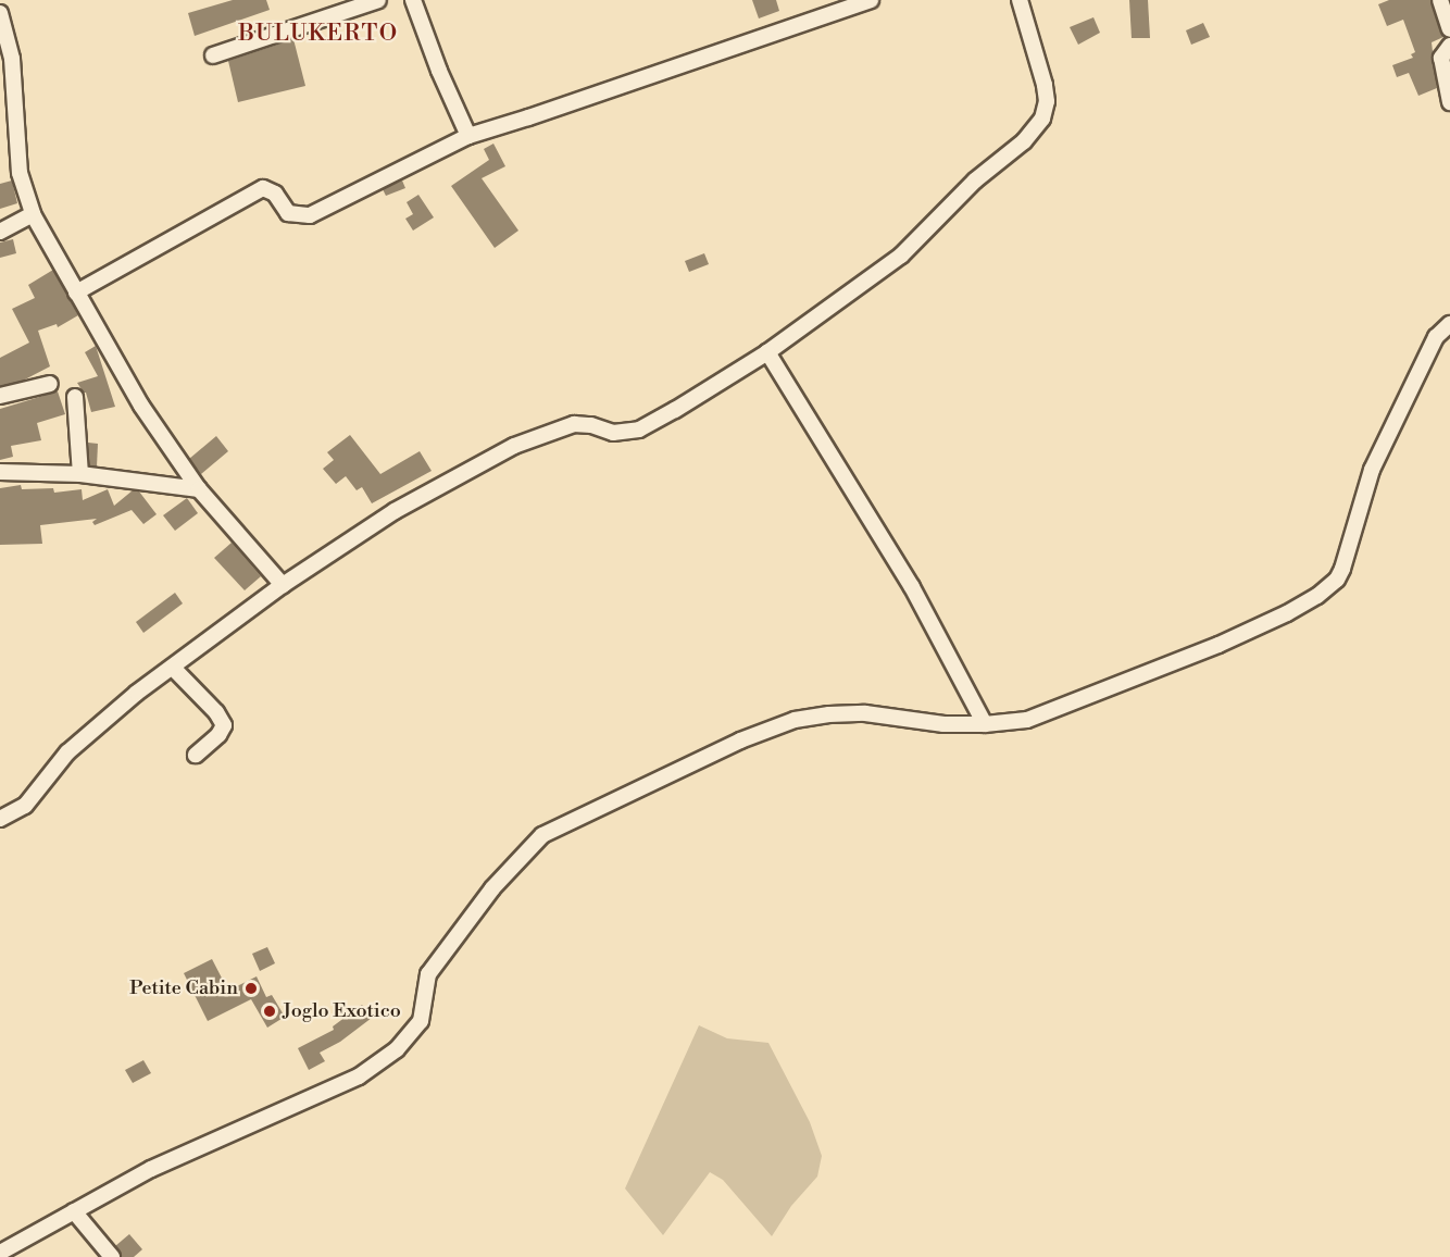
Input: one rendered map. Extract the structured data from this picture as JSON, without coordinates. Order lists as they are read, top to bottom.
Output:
{
  "districts": ["BULUKERTO"],
  "places": ["Petite Cabin", "Joglo Exotico"]
}
